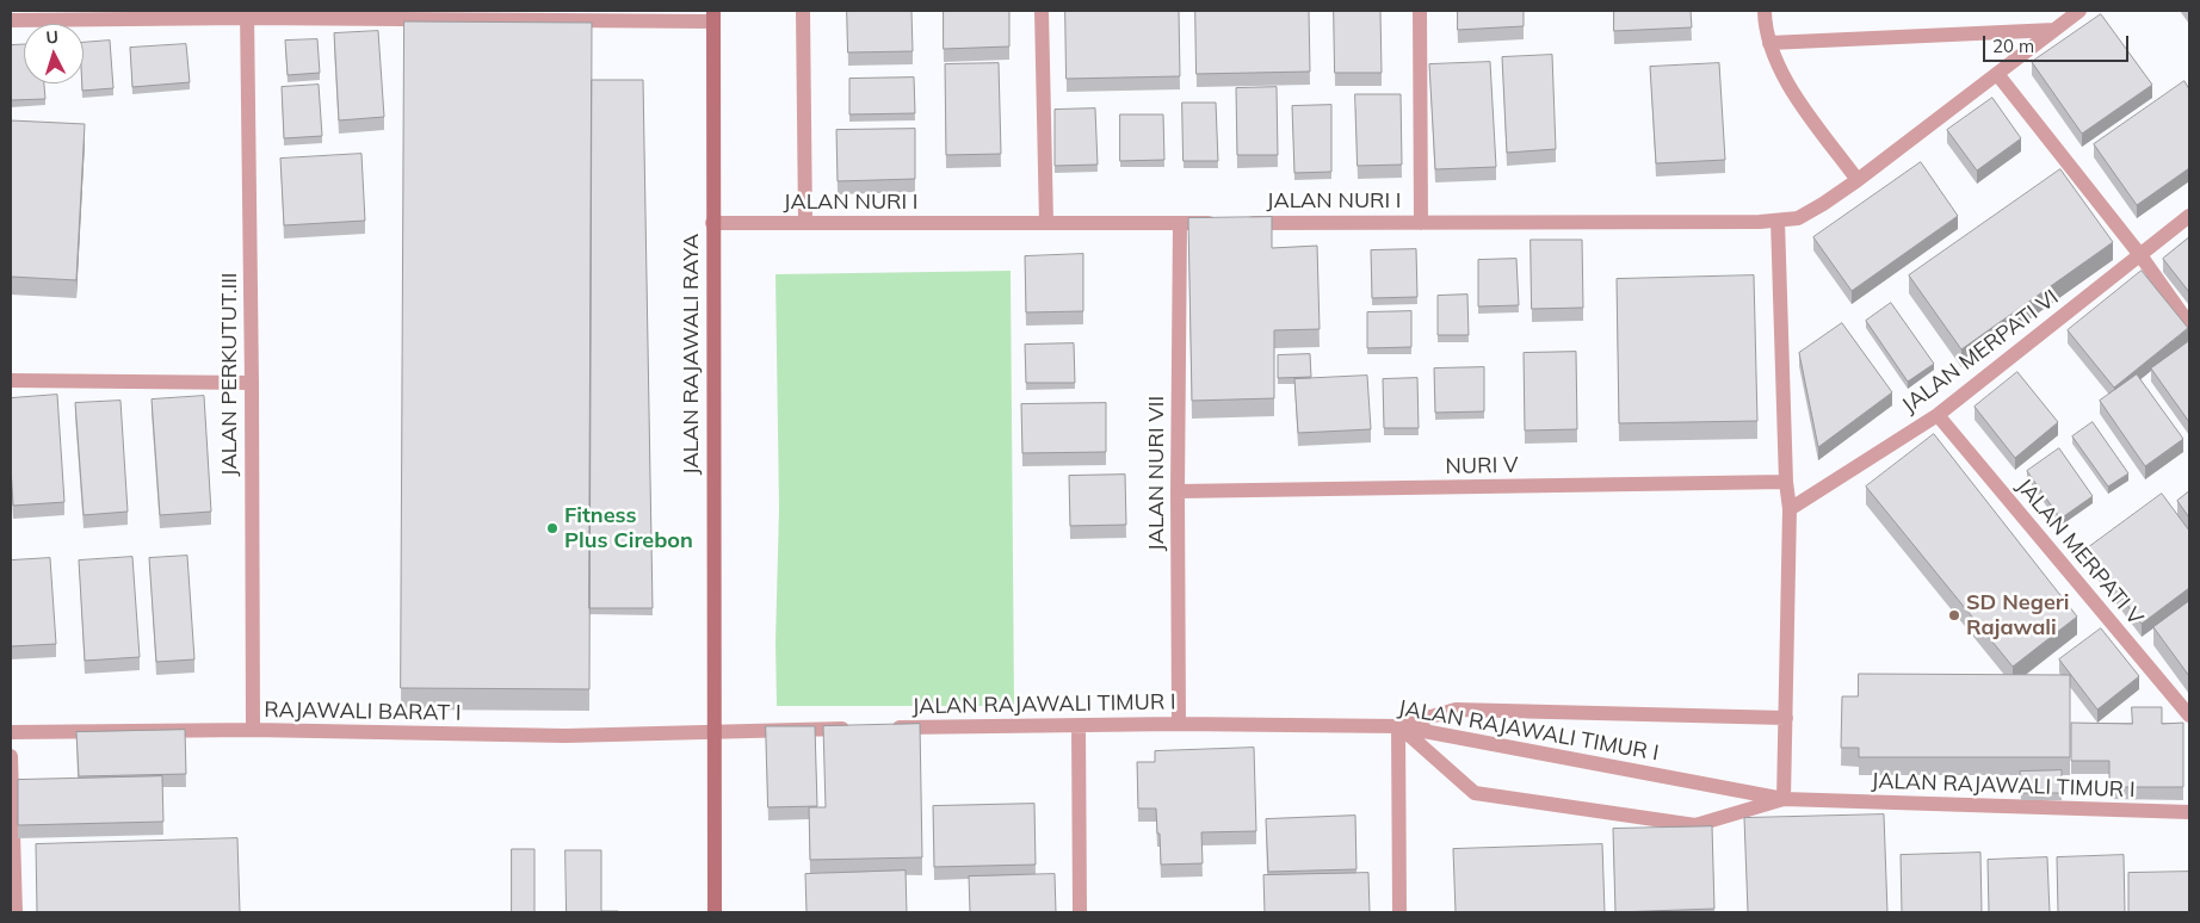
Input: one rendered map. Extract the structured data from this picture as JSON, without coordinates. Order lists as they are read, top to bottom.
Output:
{
  "streets": {
    "street": [
      "JALAN NURI I",
      "JALAN MERPATI VI",
      "JALAN RAJAWALI RAYA",
      "JALAN PERKUTUT.III",
      "NURI V",
      "JALAN NURI VII",
      "JALAN MERPATI V",
      "JALAN RAJAWALI TIMUR I",
      "RAJAWALI BARAT I"
    ]
  },
  "crossings": [
    ["JALAN NURI I", "JALAN RAJAWALI RAYA"],
    ["JALAN NURI I", "JALAN NURI VII"],
    ["JALAN MERPATI VI", "JALAN MERPATI V"],
    ["JALAN RAJAWALI RAYA", "RAJAWALI BARAT I"],
    ["JALAN PERKUTUT.III", "RAJAWALI BARAT I"],
    ["NURI V", "JALAN NURI VII"],
    ["JALAN NURI VII", "JALAN RAJAWALI TIMUR I"]
  ],
  "places": ["Fitness Plus Cirebon", "SD Negeri Rajawali"],
  "scale_bar": "20 m",
  "north": "top"
}
